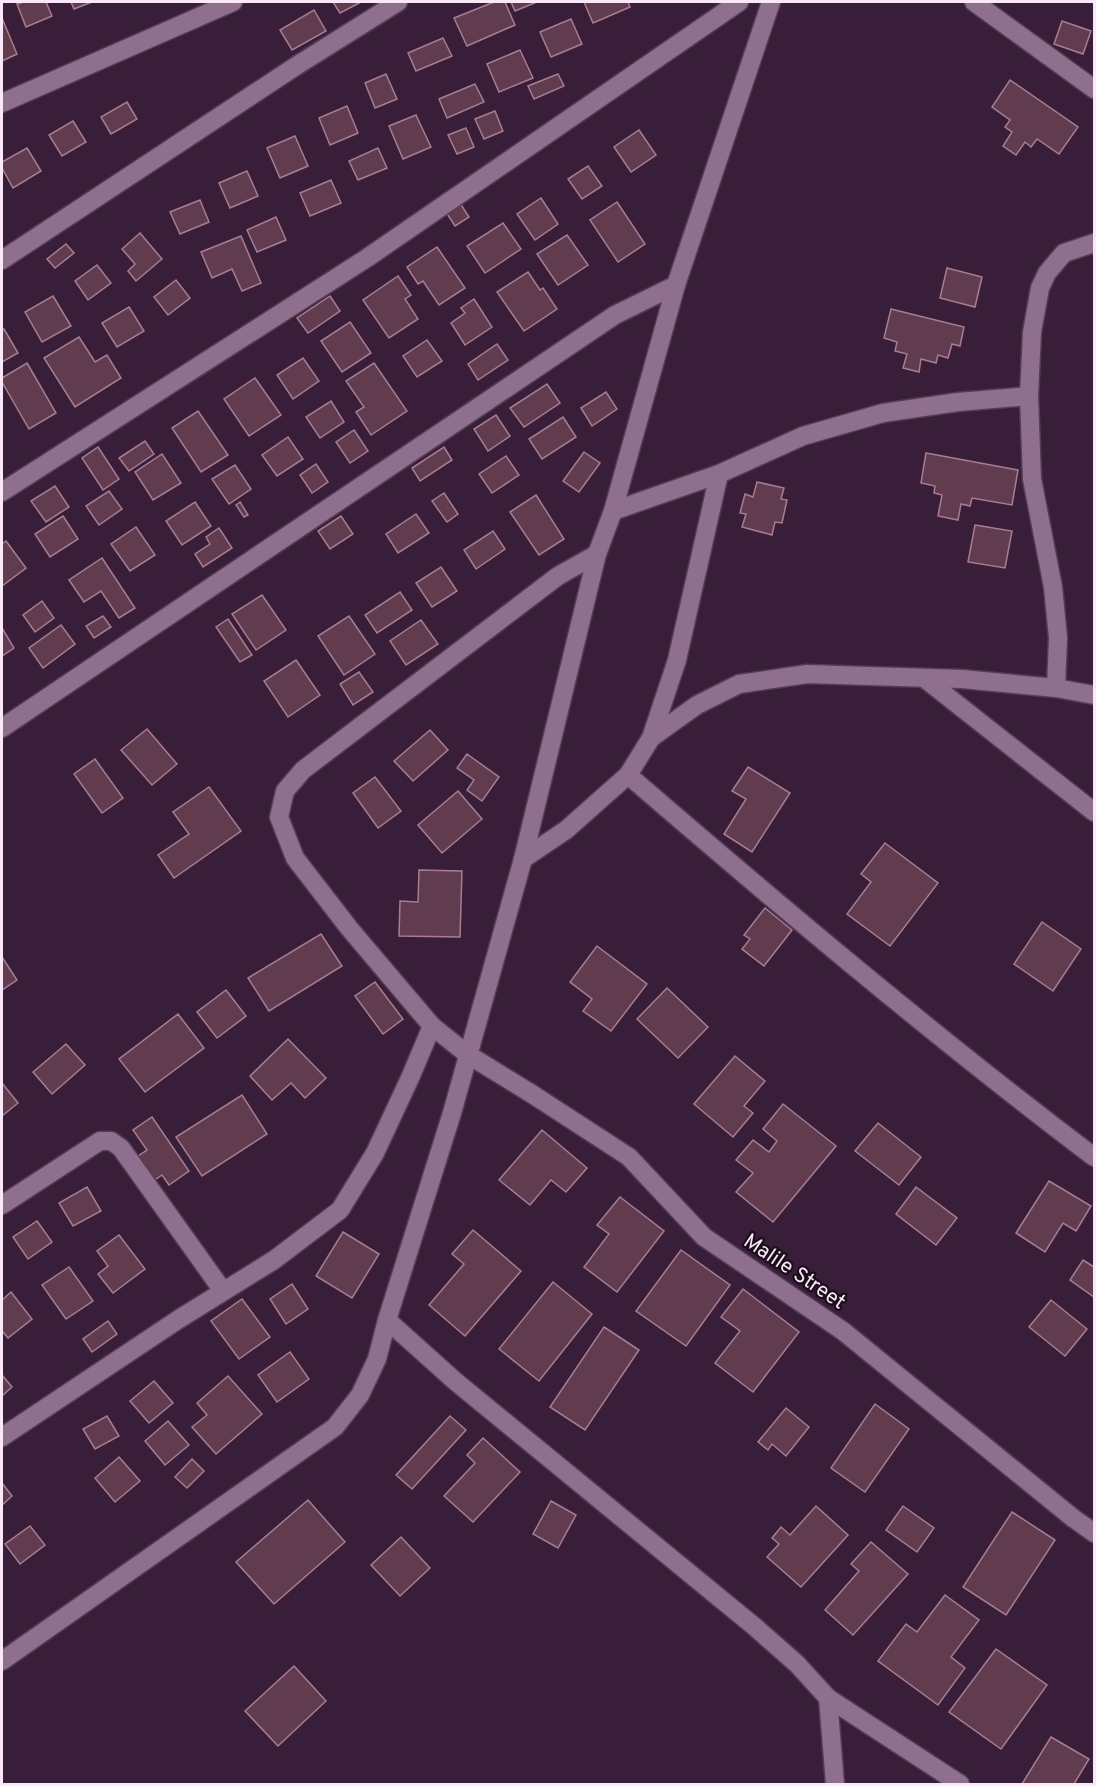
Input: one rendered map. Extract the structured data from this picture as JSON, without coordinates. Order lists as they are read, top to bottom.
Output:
{
  "streets": {
    "street": ["Malile Street"]
  }
}
